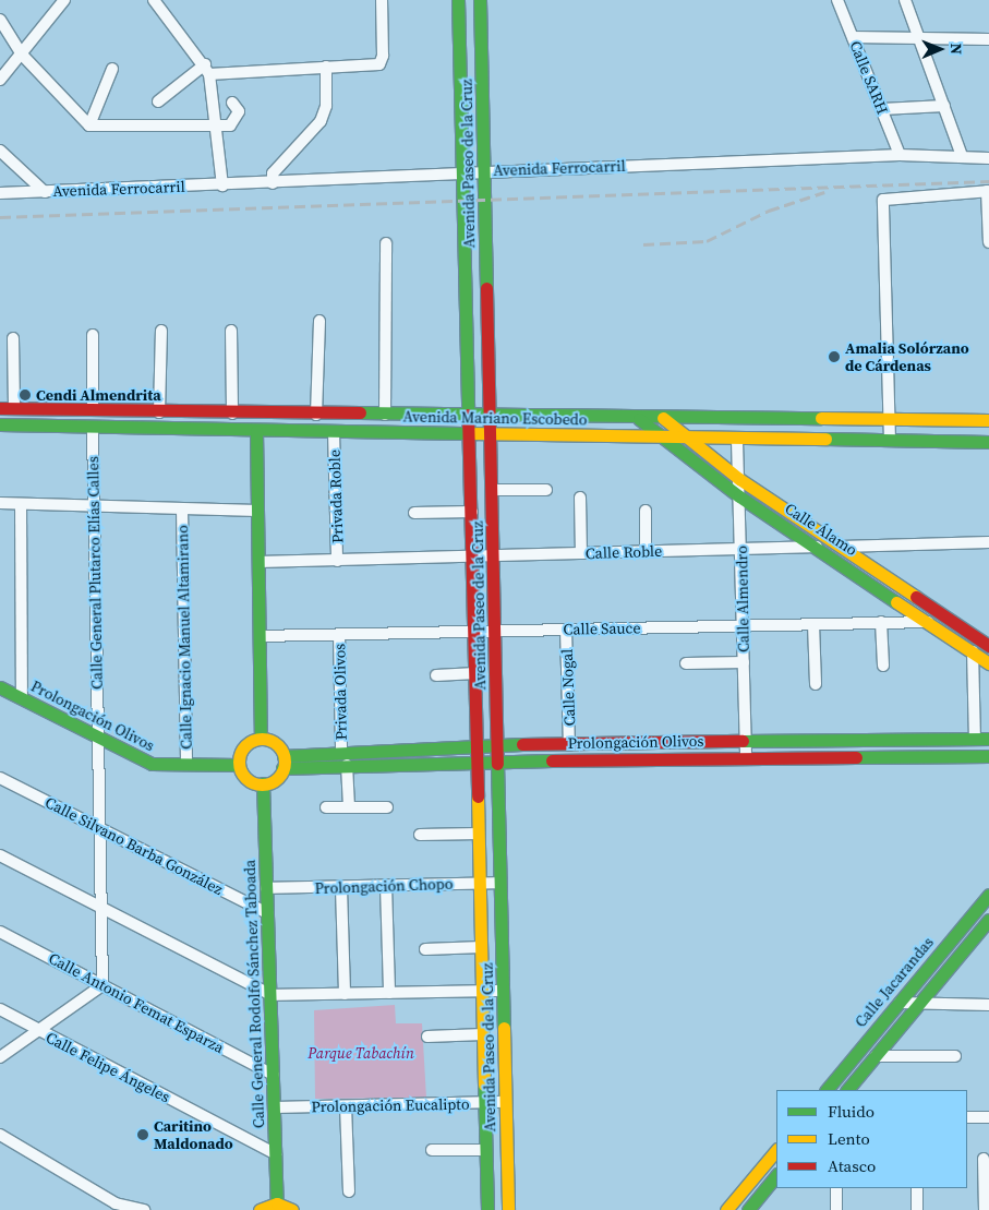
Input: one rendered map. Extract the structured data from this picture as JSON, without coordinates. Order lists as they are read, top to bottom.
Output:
{
  "streets": {
    "main road": [
      "Avenida Paseo de la Cruz",
      "Avenida Mariano Escobedo",
      "Calle Álamo",
      "Prolongación Olivos",
      "Calle Jacarandas",
      "Calle General Rodolfo Sánchez Taboada"
    ],
    "street": [
      "Calle SARH",
      "Avenida Ferrocarril",
      "Privada Roble",
      "Calle Roble",
      "Calle General Plutarco Elías Calles",
      "Calle Almendro",
      "Calle Sauce",
      "Calle Ignacio Manuel Altamirano",
      "Calle Nogal",
      "Privada Olivos",
      "Calle Silvano Barba González",
      "Prolongación Chopo",
      "Calle Antonio Femat Esparza",
      "Calle Felipe Ángeles",
      "Prolongación Eucalipto"
    ]
  },
  "crossings": [
    ["Calle SARH", "Avenida Ferrocarril"],
    ["Avenida Paseo de la Cruz", "Avenida Ferrocarril"],
    ["Avenida Paseo de la Cruz", "Avenida Mariano Escobedo"],
    ["Avenida Paseo de la Cruz", "Calle Roble"],
    ["Avenida Paseo de la Cruz", "Calle Sauce"],
    ["Avenida Paseo de la Cruz", "Prolongación Olivos"],
    ["Avenida Paseo de la Cruz", "Prolongación Chopo"],
    ["Avenida Paseo de la Cruz", "Prolongación Eucalipto"],
    ["Avenida Mariano Escobedo", "Privada Roble"],
    ["Avenida Mariano Escobedo", "Calle Álamo"],
    ["Avenida Mariano Escobedo", "Calle General Plutarco Elías Calles"],
    ["Avenida Mariano Escobedo", "Calle Almendro"],
    ["Privada Roble", "Calle Roble"],
    ["Calle Álamo", "Calle Roble"],
    ["Calle Álamo", "Calle Almendro"],
    ["Calle Álamo", "Calle Sauce"],
    ["Calle Roble", "Calle Almendro"],
    ["Calle General Plutarco Elías Calles", "Prolongación Olivos"],
    ["Calle General Plutarco Elías Calles", "Calle Silvano Barba González"],
    ["Calle General Plutarco Elías Calles", "Calle Antonio Femat Esparza"],
    ["Calle Almendro", "Calle Sauce"],
    ["Calle Almendro", "Prolongación Olivos"],
    ["Calle Sauce", "Calle Nogal"],
    ["Calle Sauce", "Privada Olivos"],
    ["Calle Ignacio Manuel Altamirano", "Prolongación Olivos"],
    ["Calle Nogal", "Prolongación Olivos"],
    ["Privada Olivos", "Prolongación Olivos"],
    ["Prolongación Olivos", "Calle General Rodolfo Sánchez Taboada"],
    ["Calle Silvano Barba González", "Calle General Rodolfo Sánchez Taboada"],
    ["Prolongación Chopo", "Calle General Rodolfo Sánchez Taboada"],
    ["Calle General Rodolfo Sánchez Taboada", "Calle Antonio Femat Esparza"],
    ["Calle General Rodolfo Sánchez Taboada", "Calle Felipe Ángeles"],
    ["Calle General Rodolfo Sánchez Taboada", "Prolongación Eucalipto"]
  ],
  "parks": ["Parque Tabachín"],
  "places": ["Amalia Solórzano de Cárdenas", "Cendi Almendrita", "Caritino Maldonado"],
  "legend": ["Fluido", "Lento", "Atasco"],
  "north": "right"
}
